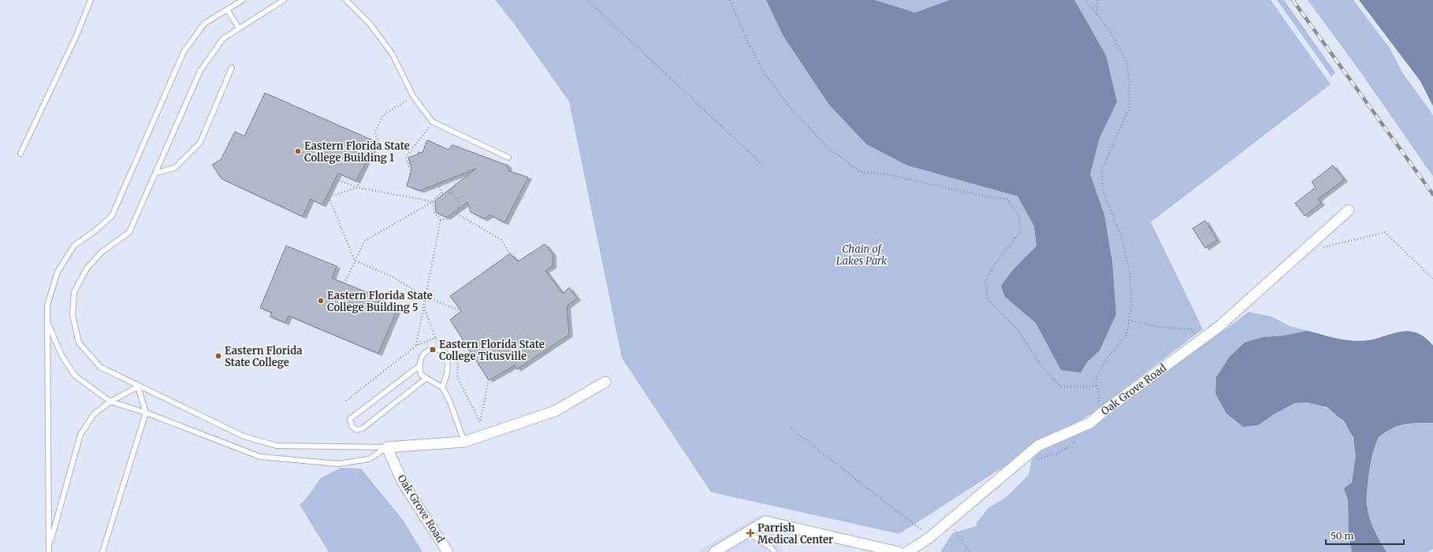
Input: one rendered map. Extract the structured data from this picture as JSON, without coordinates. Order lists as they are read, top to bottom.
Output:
{
  "streets": {
    "street": ["Oak Grove Road"]
  },
  "parks": ["Chain of Lakes Park"],
  "places": {
    "other": ["Eastern Florida State College Building 1", "Eastern Florida State College Building 5", "Eastern Florida State College"],
    "transit": ["Eastern Florida State College Titusville"],
    "health": ["Parrish Medical Center"]
  },
  "scale_bar": "50 m"
}
